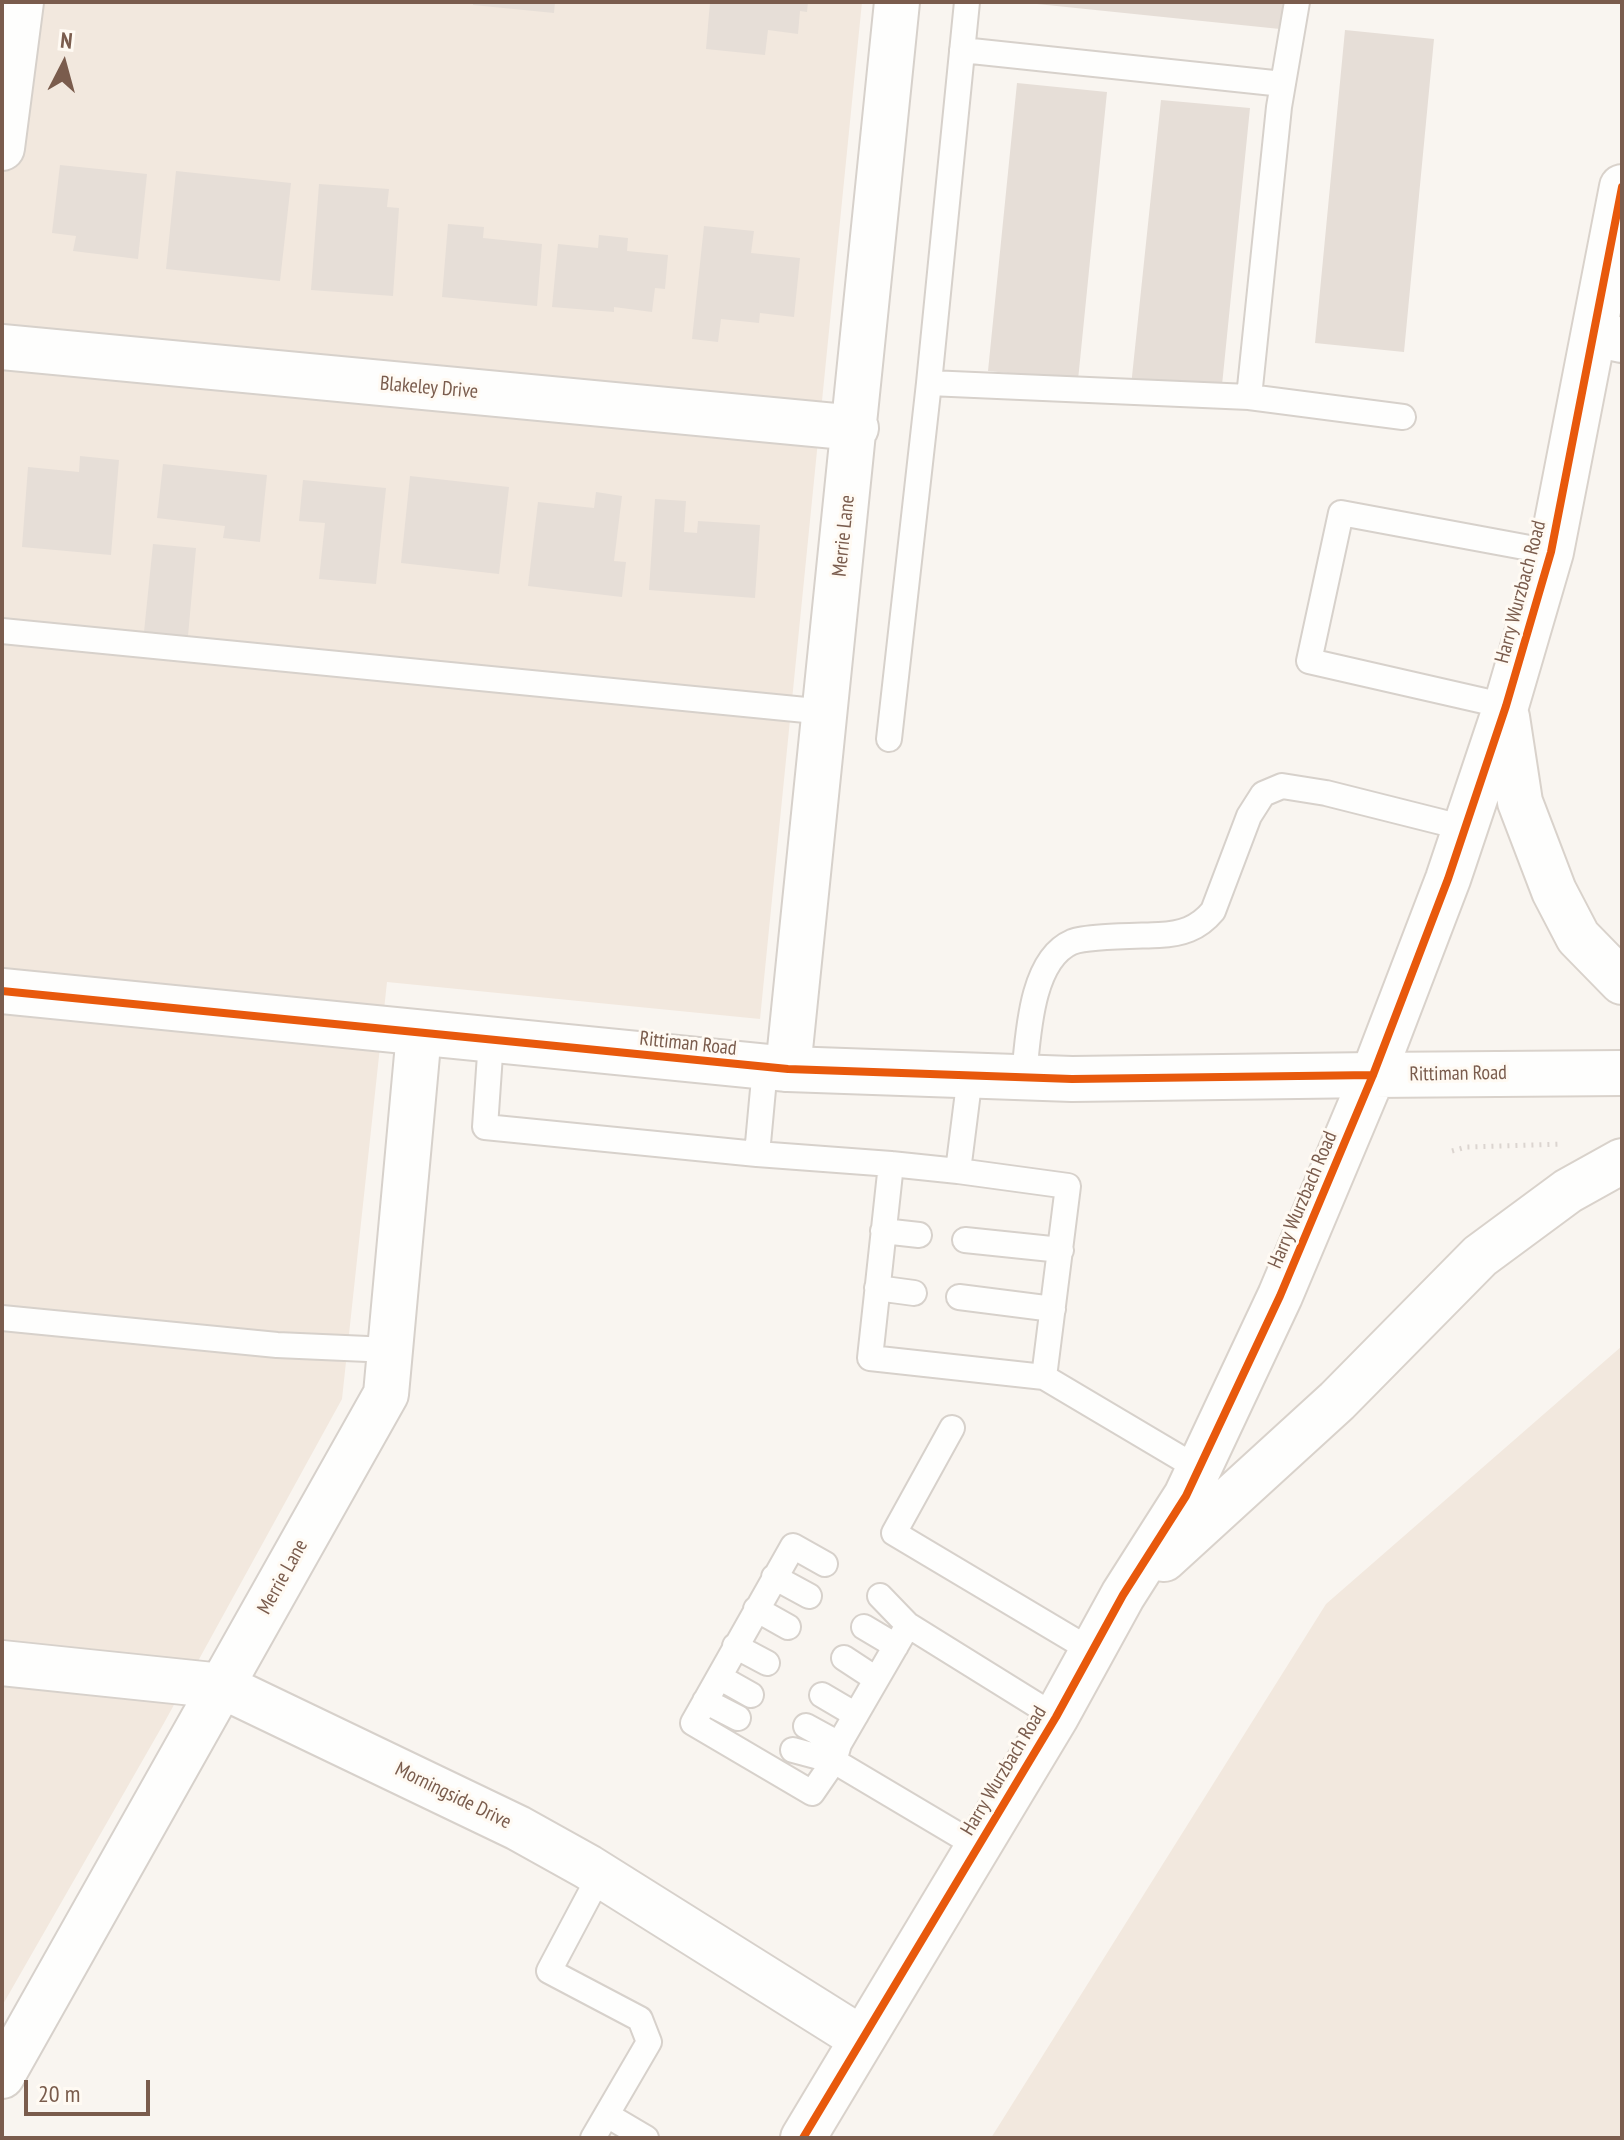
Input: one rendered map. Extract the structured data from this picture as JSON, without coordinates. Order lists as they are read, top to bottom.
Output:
{
  "streets": {
    "street": [
      "Blakeley Drive",
      "Merrie Lane",
      "Harry Wurzbach Road",
      "Rittiman Road",
      "Morningside Drive"
    ]
  },
  "crossings": [
    ["Blakeley Drive", "Merrie Lane"],
    ["Merrie Lane", "Rittiman Road"],
    ["Merrie Lane", "Morningside Drive"],
    ["Harry Wurzbach Road", "Rittiman Road"],
    ["Harry Wurzbach Road", "Morningside Drive"]
  ],
  "scale_bar": "20 m",
  "north": "top"
}
